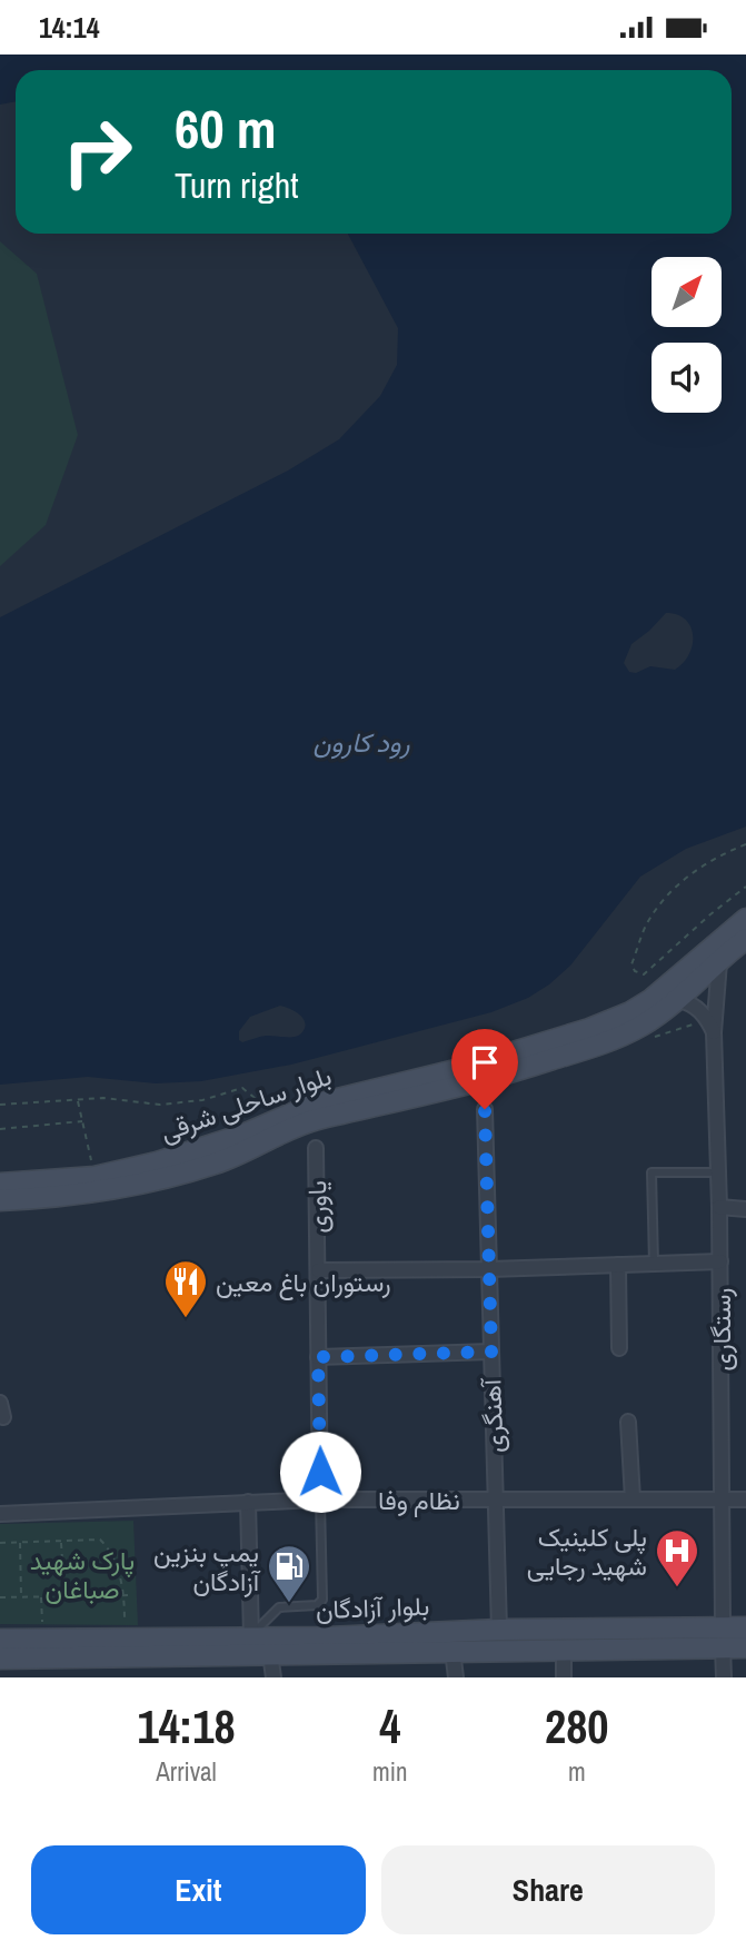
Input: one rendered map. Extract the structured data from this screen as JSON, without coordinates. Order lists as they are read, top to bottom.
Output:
{
  "streets": {
    "main road": ["بلوار ساحلی شرقی", "بلوار آزادگان"],
    "street": [
      "یاوری",
      "رستگاری",
      "آهنگری",
      "نظام وفا"
    ]
  },
  "crossings": [
    ["بلوار ساحلی شرقی", "رستگاری"],
    ["یاوری", "نظام وفا"],
    ["رستگاری", "نظام وفا"],
    ["رستگاری", "بلوار آزادگان"],
    ["آهنگری", "نظام وفا"],
    ["آهنگری", "بلوار آزادگان"]
  ],
  "water": ["رود کارون"],
  "parks": ["پارک شهید صباغان"],
  "places": {
    "restaurant": ["رستوران باغ معین"],
    "hospital": ["پلی کلینیک شهید رجایی"],
    "fuel station": ["پمپ بنزین آزادگان"]
  },
  "north": "top right",
  "page": {
    "status": "14:14",
    "turn": ["60 m", "Turn right"],
    "eta": [
      "14:18",
      "Arrival",
      "4",
      "min",
      "280",
      "m"
    ],
    "buttons": ["Exit", "Share"]
  }
}
